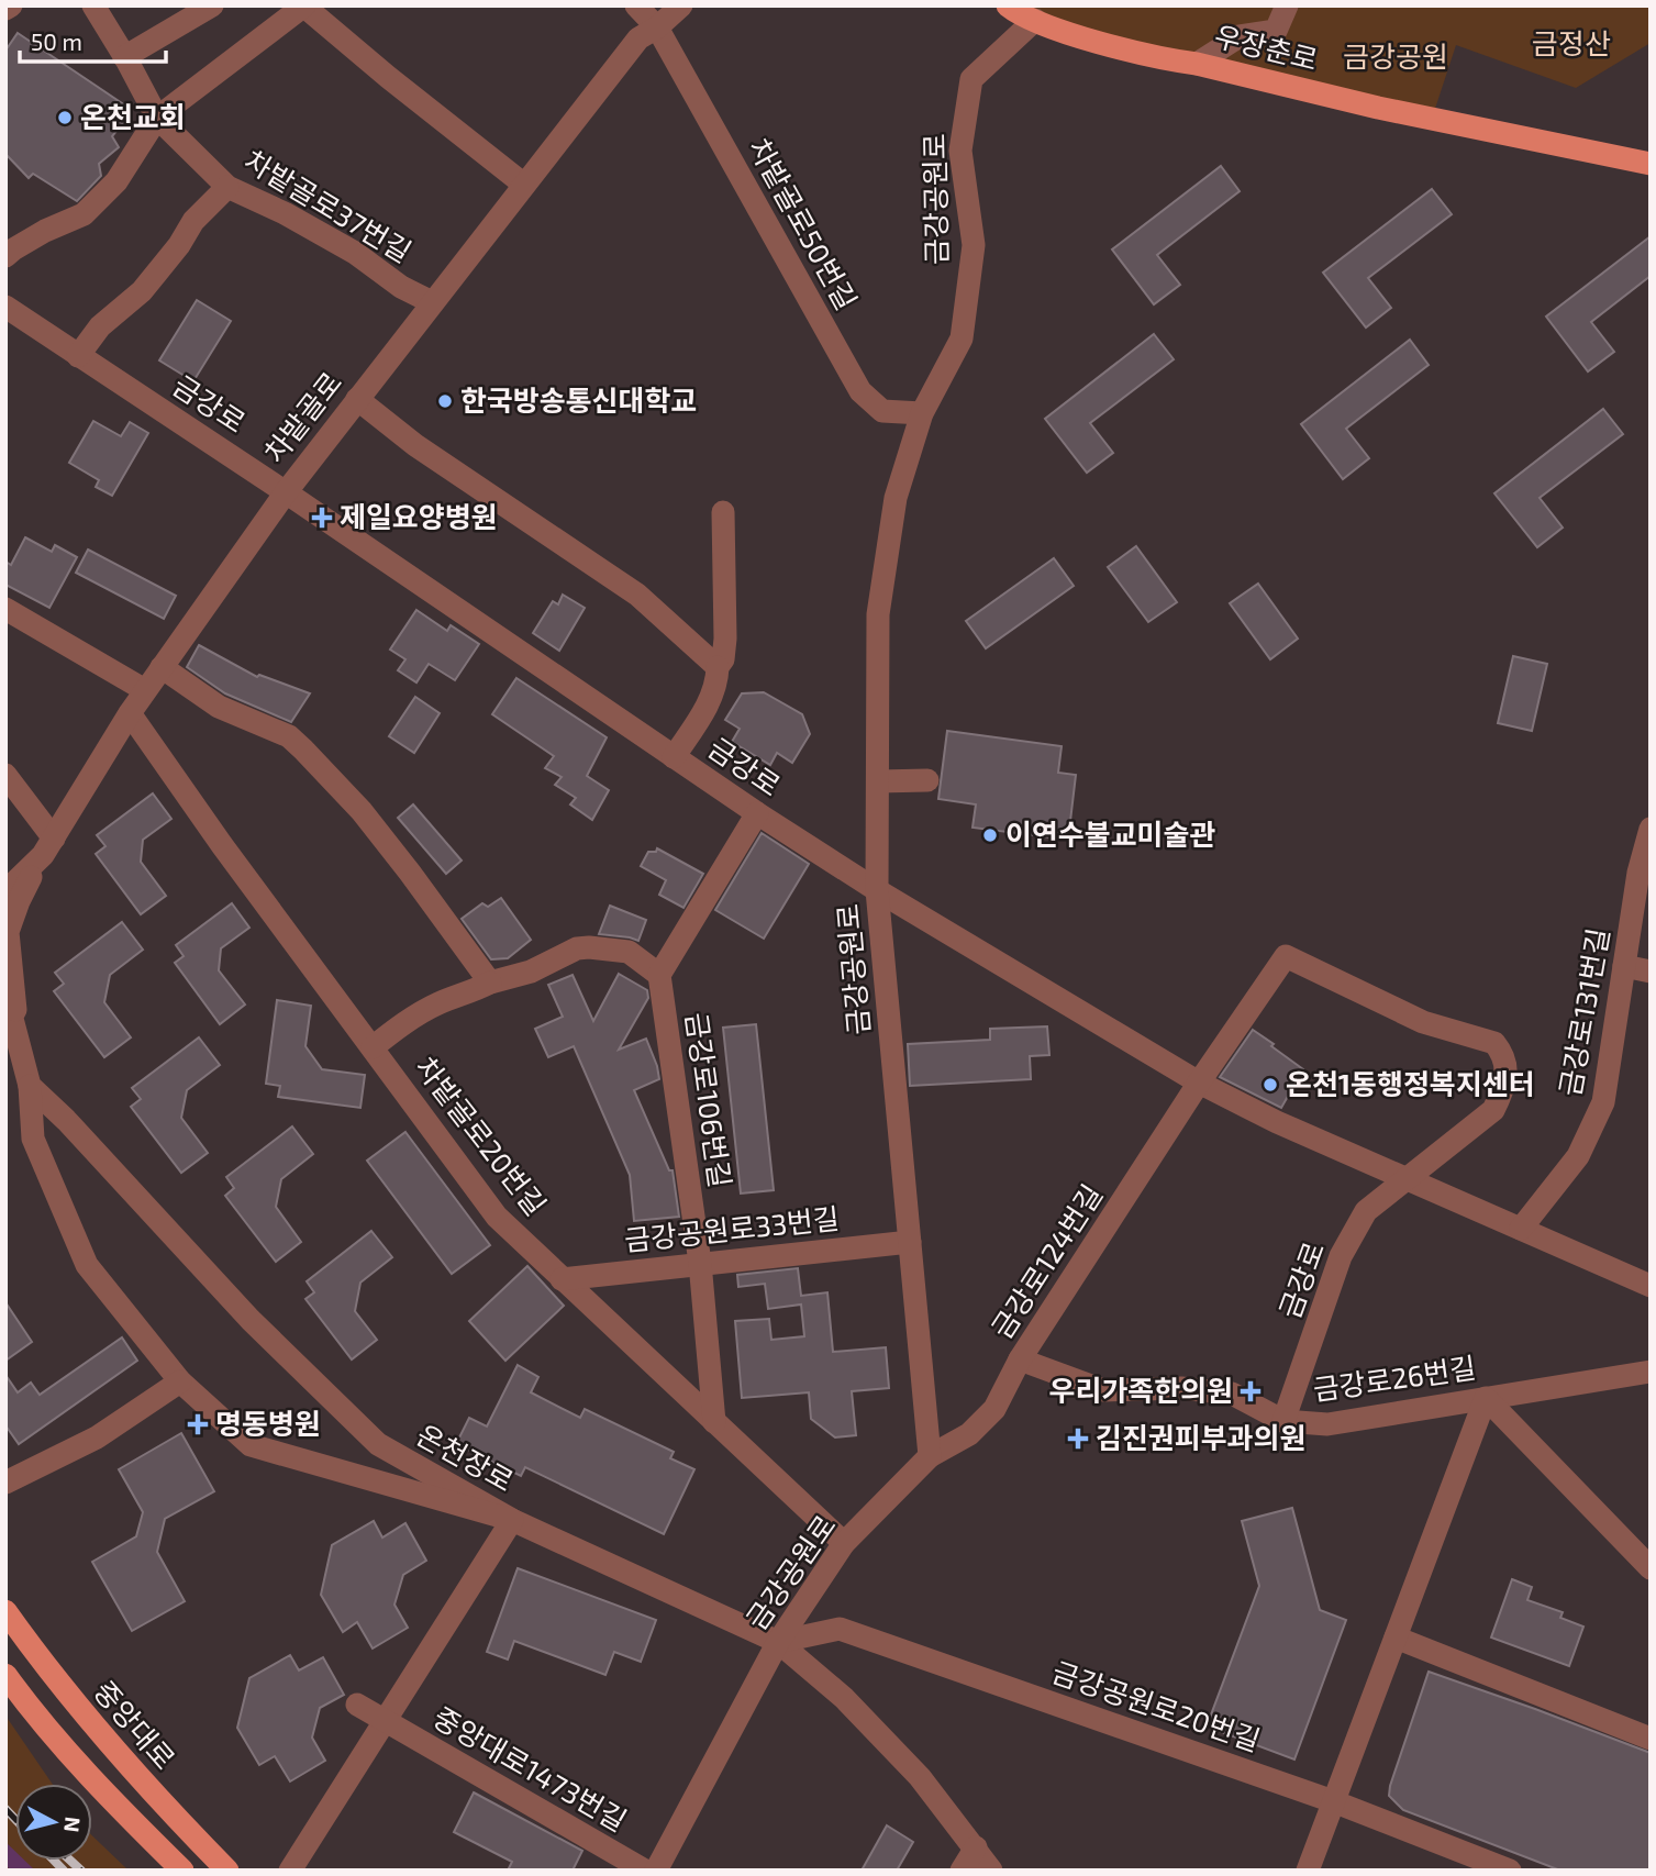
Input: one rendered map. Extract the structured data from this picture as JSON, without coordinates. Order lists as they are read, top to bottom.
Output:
{
  "streets": {
    "main road": ["우장춘로", "중앙대로"],
    "street": [
      "금강공원로",
      "차밭골로37번길",
      "차밭골로50번길",
      "금강로",
      "차밭골로",
      "금강로131번길",
      "금강로106번길",
      "차밭골로20번길",
      "금강공원로33번길",
      "금강로124번길",
      "금강로26번길",
      "온천장로",
      "금강공원로20번길",
      "중앙대로1473번길"
    ]
  },
  "crossings": [
    ["우장춘로", "금강공원로"],
    ["금강공원로", "차밭골로50번길"],
    ["금강공원로", "금강로"],
    ["금강공원로", "차밭골로20번길"],
    ["금강공원로", "금강공원로33번길"],
    ["금강공원로", "금강로124번길"],
    ["금강공원로", "온천장로"],
    ["금강공원로", "금강공원로20번길"],
    ["차밭골로37번길", "차밭골로"],
    ["차밭골로50번길", "차밭골로"],
    ["금강로", "차밭골로"],
    ["금강로", "금강로131번길"],
    ["금강로", "금강로124번길"],
    ["금강로", "금강로26번길"],
    ["차밭골로", "차밭골로20번길"],
    ["금강로106번길", "차밭골로20번길"],
    ["금강로106번길", "금강공원로33번길"],
    ["차밭골로20번길", "금강공원로33번길"],
    ["금강로124번길", "금강로26번길"],
    ["온천장로", "금강공원로20번길"],
    ["온천장로", "중앙대로1473번길"]
  ],
  "parks": ["금정산", "금강공원"],
  "places": {
    "other": [
      "온천교회",
      "한국방송통신대학교",
      "이연수불교미술관",
      "온천1동행정복지센터"
    ],
    "health": [
      "제일요양병원",
      "우리가족한의원",
      "명동병원",
      "김진권피부과의원"
    ]
  },
  "scale_bar": "50 m",
  "north": "right"
}
